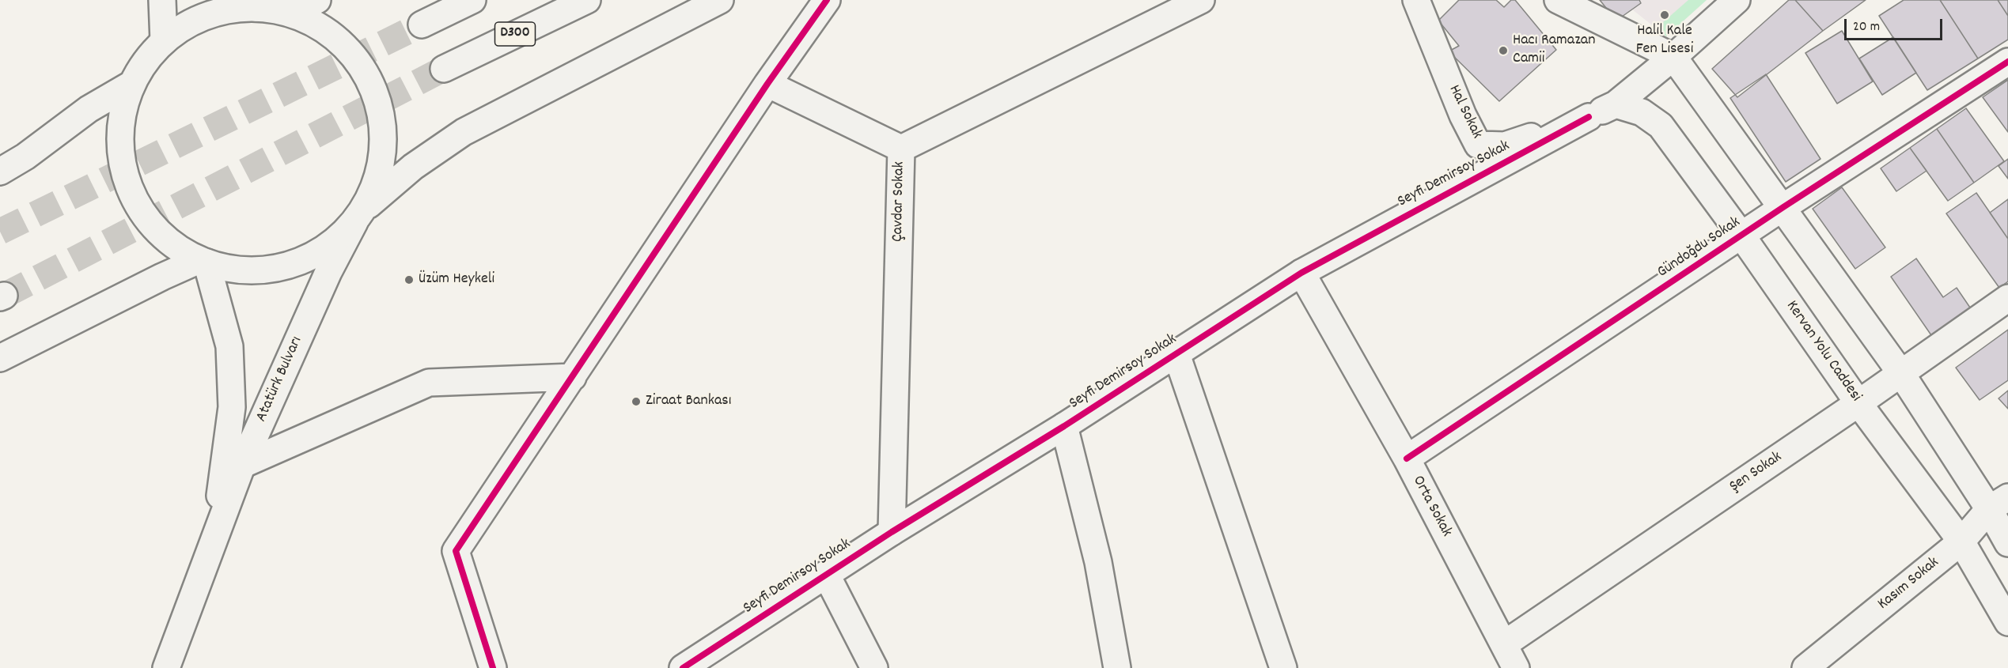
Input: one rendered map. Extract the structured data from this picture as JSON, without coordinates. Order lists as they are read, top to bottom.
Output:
{
  "streets": {
    "main road": [
      "D300",
      "Hal Sokak",
      "Seyfi Demirsoy Sokak",
      "Çavdar Sokak",
      "Gündoğdu Sokak",
      "Kervan Yolu Caddesi",
      "Atatürk Bulvarı",
      "Şen Sokak",
      "Orta Sokak",
      "Kasım Sokak"
    ]
  },
  "crossings": [
    ["Hal Sokak", "Seyfi Demirsoy Sokak"],
    ["Hal Sokak", "Kervan Yolu Caddesi"],
    ["Seyfi Demirsoy Sokak", "Çavdar Sokak"],
    ["Seyfi Demirsoy Sokak", "Orta Sokak"],
    ["Gündoğdu Sokak", "Kervan Yolu Caddesi"],
    ["Gündoğdu Sokak", "Orta Sokak"],
    ["Kervan Yolu Caddesi", "Şen Sokak"],
    ["Kervan Yolu Caddesi", "Kasım Sokak"],
    ["Şen Sokak", "Orta Sokak"]
  ],
  "places": [
    "Halil Kale Fen Lisesi",
    "Hacı Ramazan Camii",
    "Üzüm Heykeli",
    "Ziraat Bankası"
  ],
  "scale_bar": "20 m"
}
